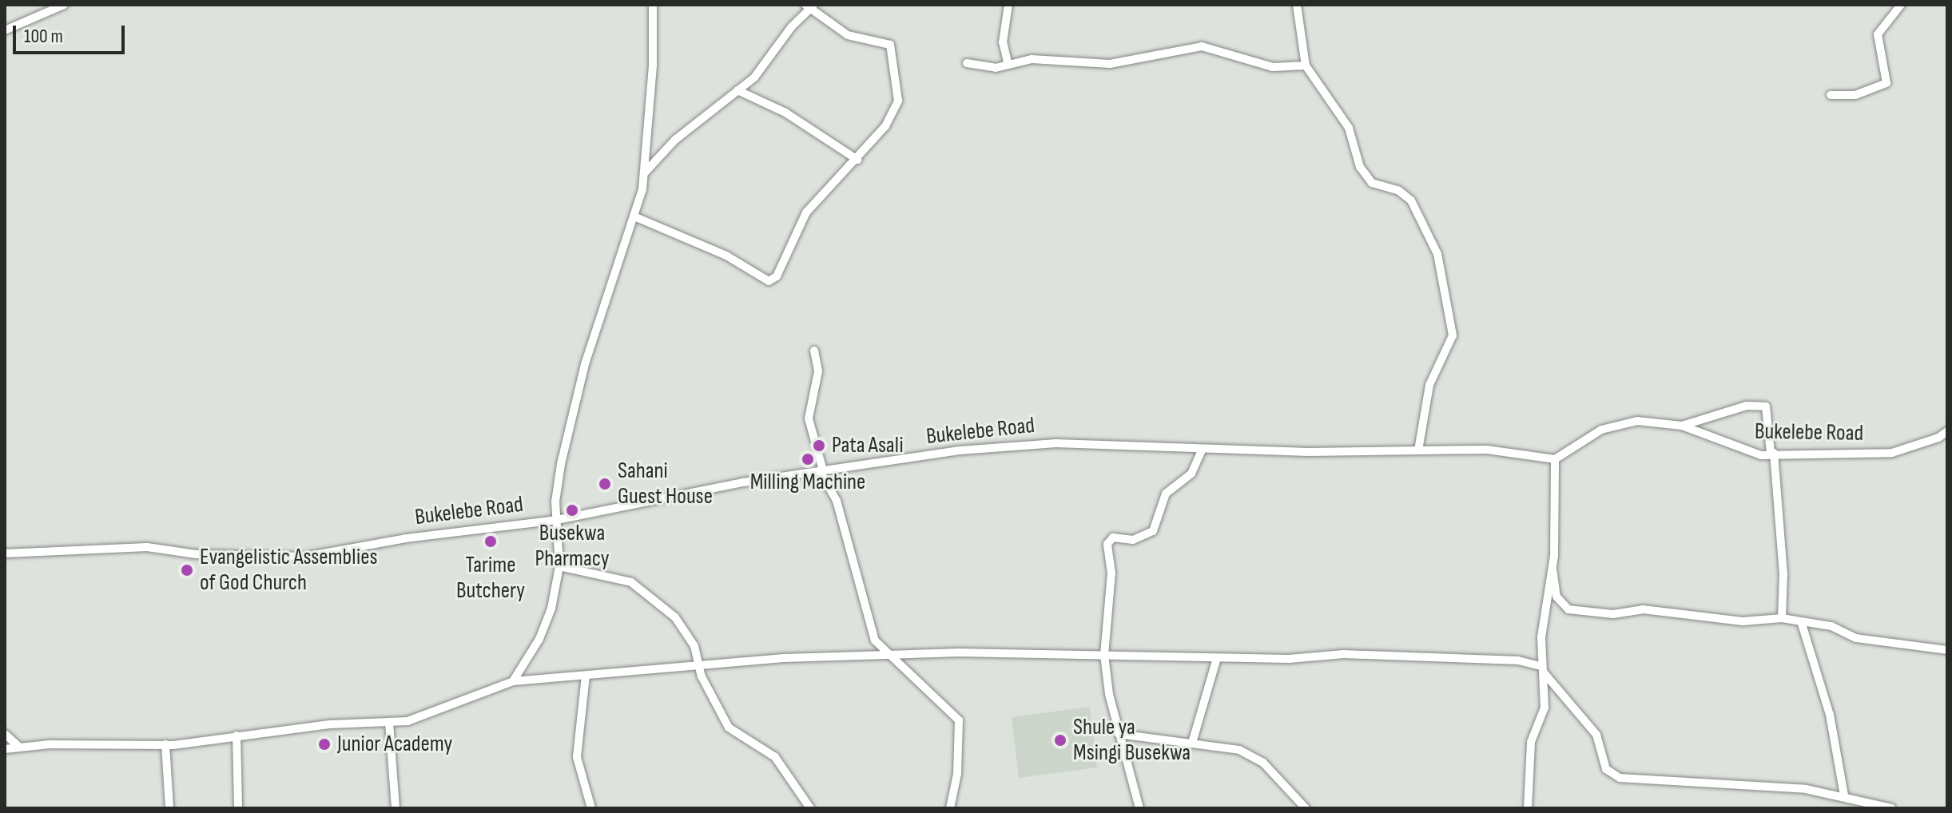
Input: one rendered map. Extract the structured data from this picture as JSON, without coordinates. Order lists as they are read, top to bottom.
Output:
{
  "streets": {
    "street": ["Bukelebe Road"]
  },
  "places": [
    "Pata Asali",
    "Milling Machine",
    "Sahani Guest House",
    "Busekwa Pharmacy",
    "Tarime Butchery",
    "Evangelistic Assemblies of God Church",
    "Shule ya Msingi Busekwa",
    "Junior Academy"
  ],
  "scale_bar": "100 m"
}
